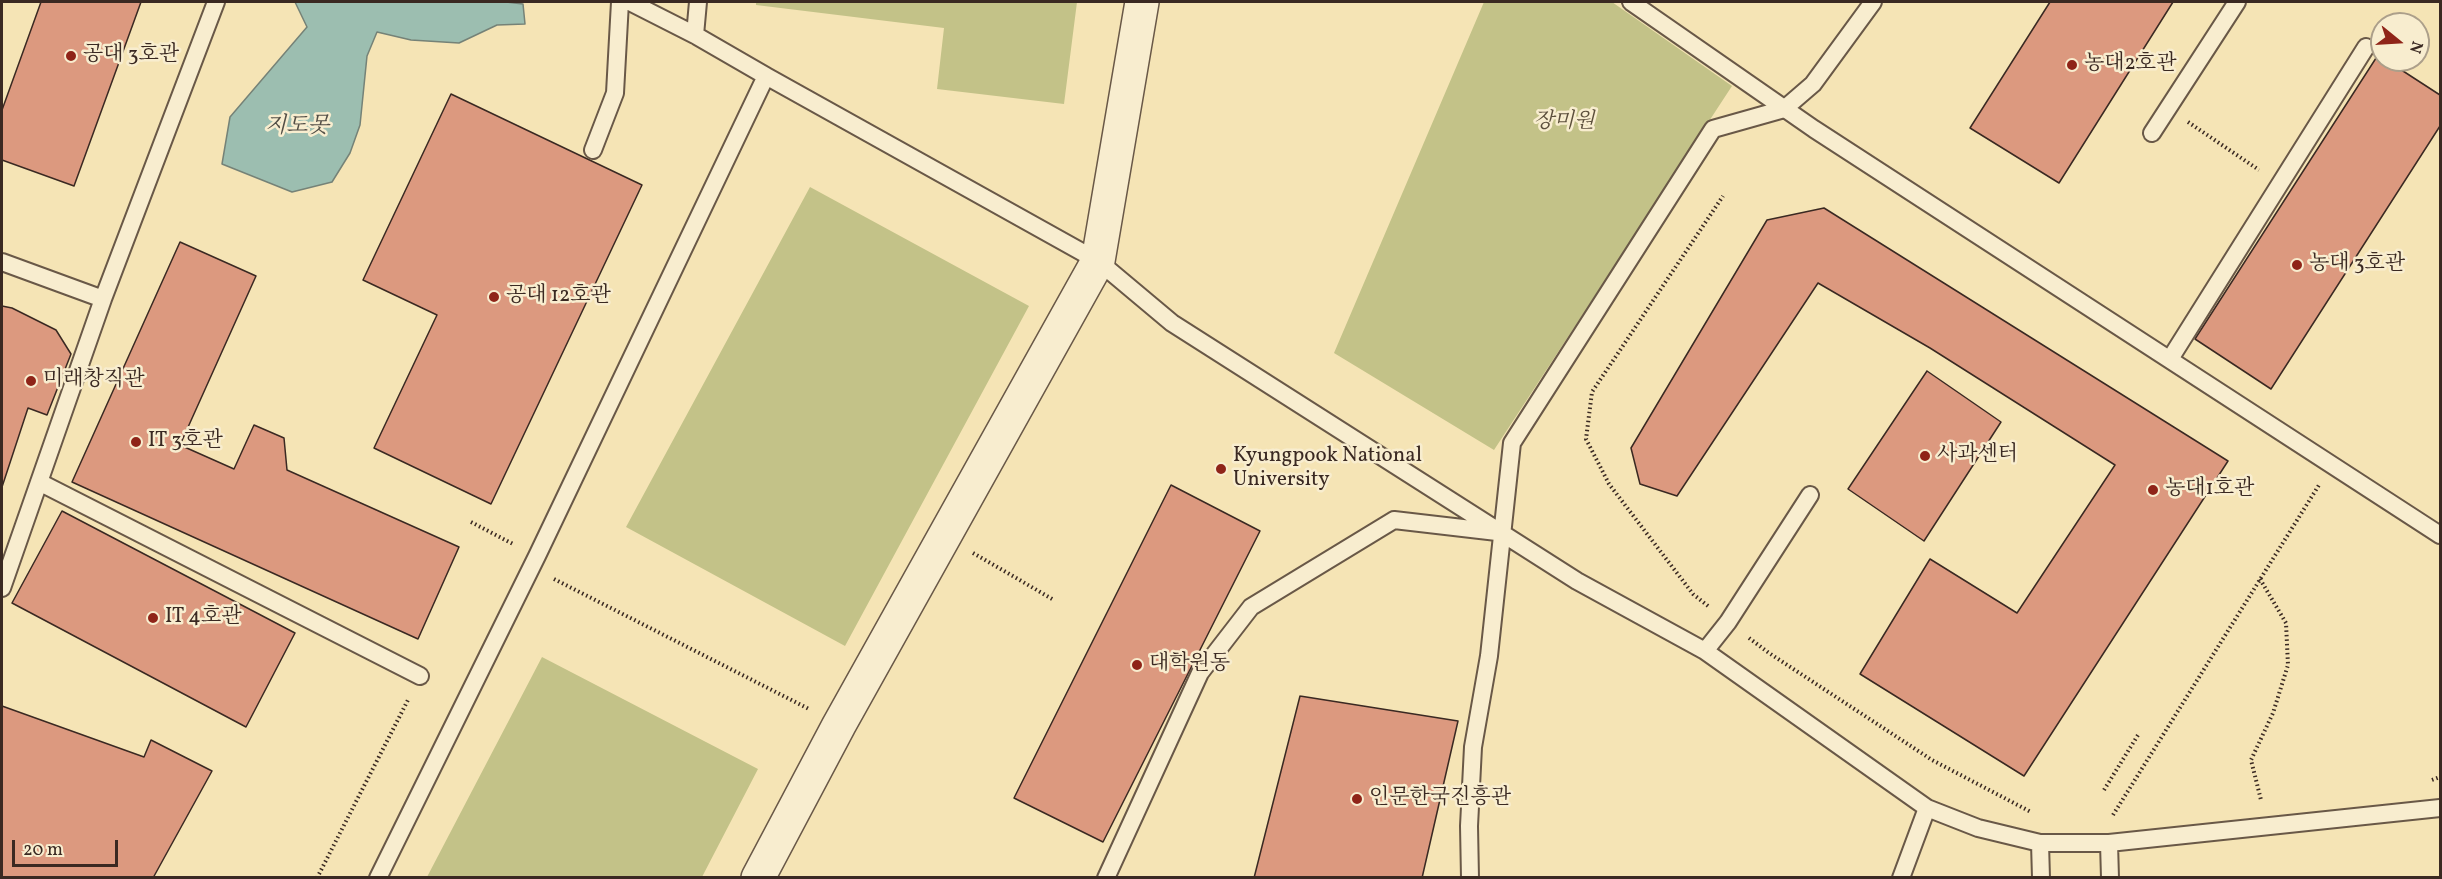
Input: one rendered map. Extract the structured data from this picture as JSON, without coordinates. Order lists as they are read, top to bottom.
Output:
{
  "water": ["지도못"],
  "parks": ["장미원"],
  "places": [
    "공대 3호관",
    "농대2호관",
    "농대 3호관",
    "공대 12호관",
    "미래창직관",
    "IT 3호관",
    "사과센터",
    "Kyungpook National University",
    "농대1호관",
    "IT 4호관",
    "대학원동",
    "인문한국진흥관"
  ],
  "scale_bar": "20 m",
  "north": "right"
}
